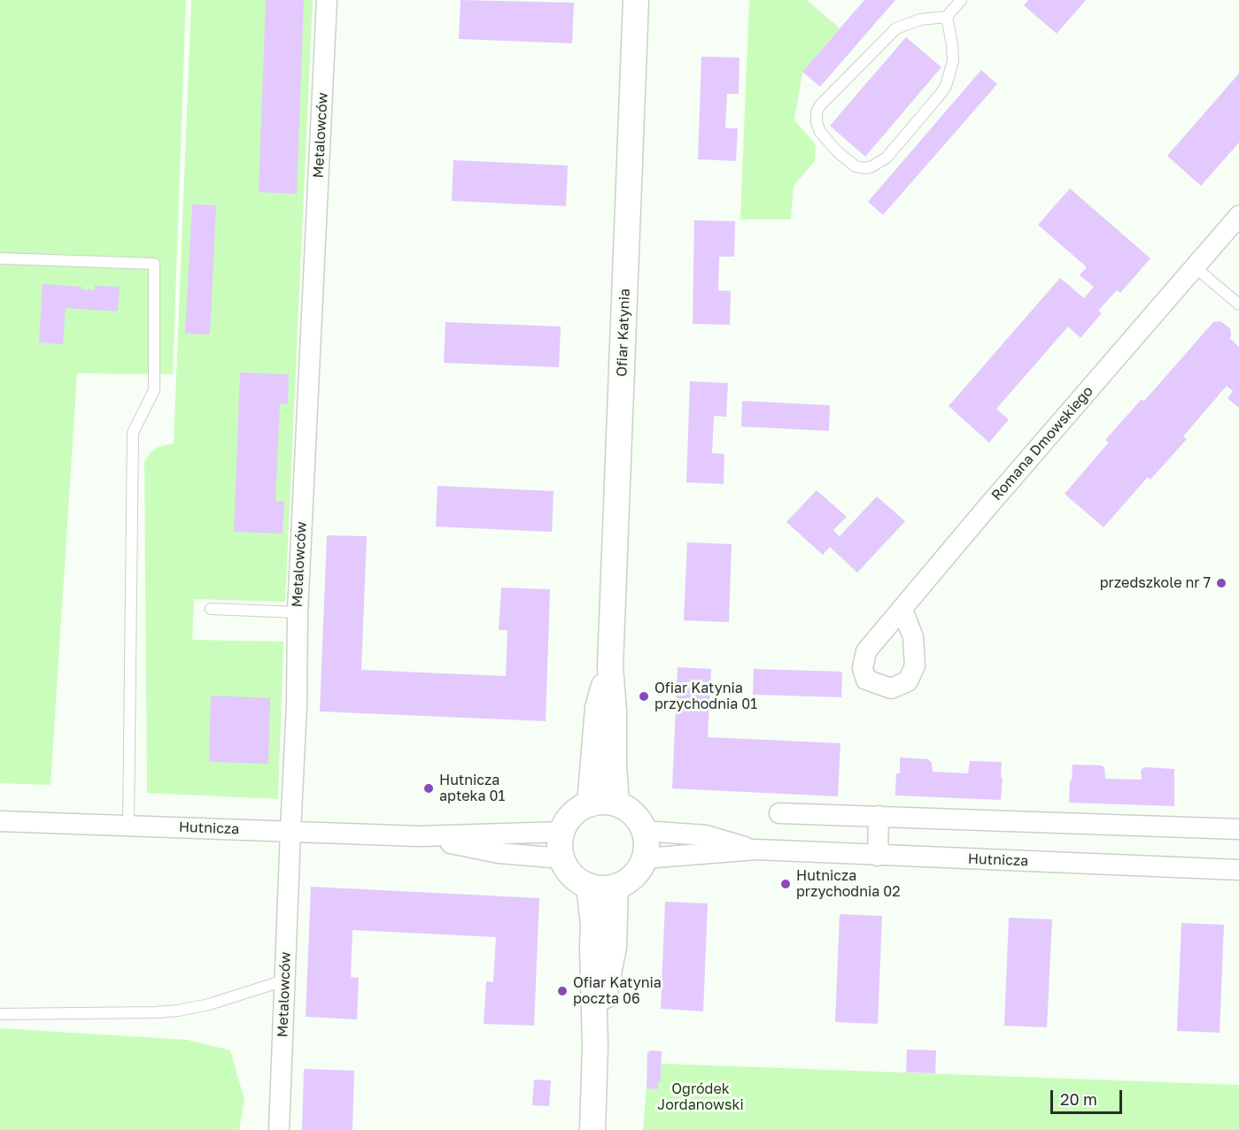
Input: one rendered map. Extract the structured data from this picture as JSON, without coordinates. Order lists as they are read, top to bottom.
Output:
{
  "streets": {
    "street": [
      "Metalowców",
      "Ofiar Katynia",
      "Romana Dmowskiego",
      "Hutnicza"
    ]
  },
  "crossings": [
    ["Metalowców", "Hutnicza"],
    ["Ofiar Katynia", "Hutnicza"]
  ],
  "parks": ["Ogródek Jordanowski"],
  "places": [
    "przedszkole nr 7",
    "Ofiar Katynia przychodnia 01",
    "Hutnicza apteka 01",
    "Hutnicza przychodnia 02",
    "Ofiar Katynia poczta 06"
  ],
  "scale_bar": "20 m"
}
